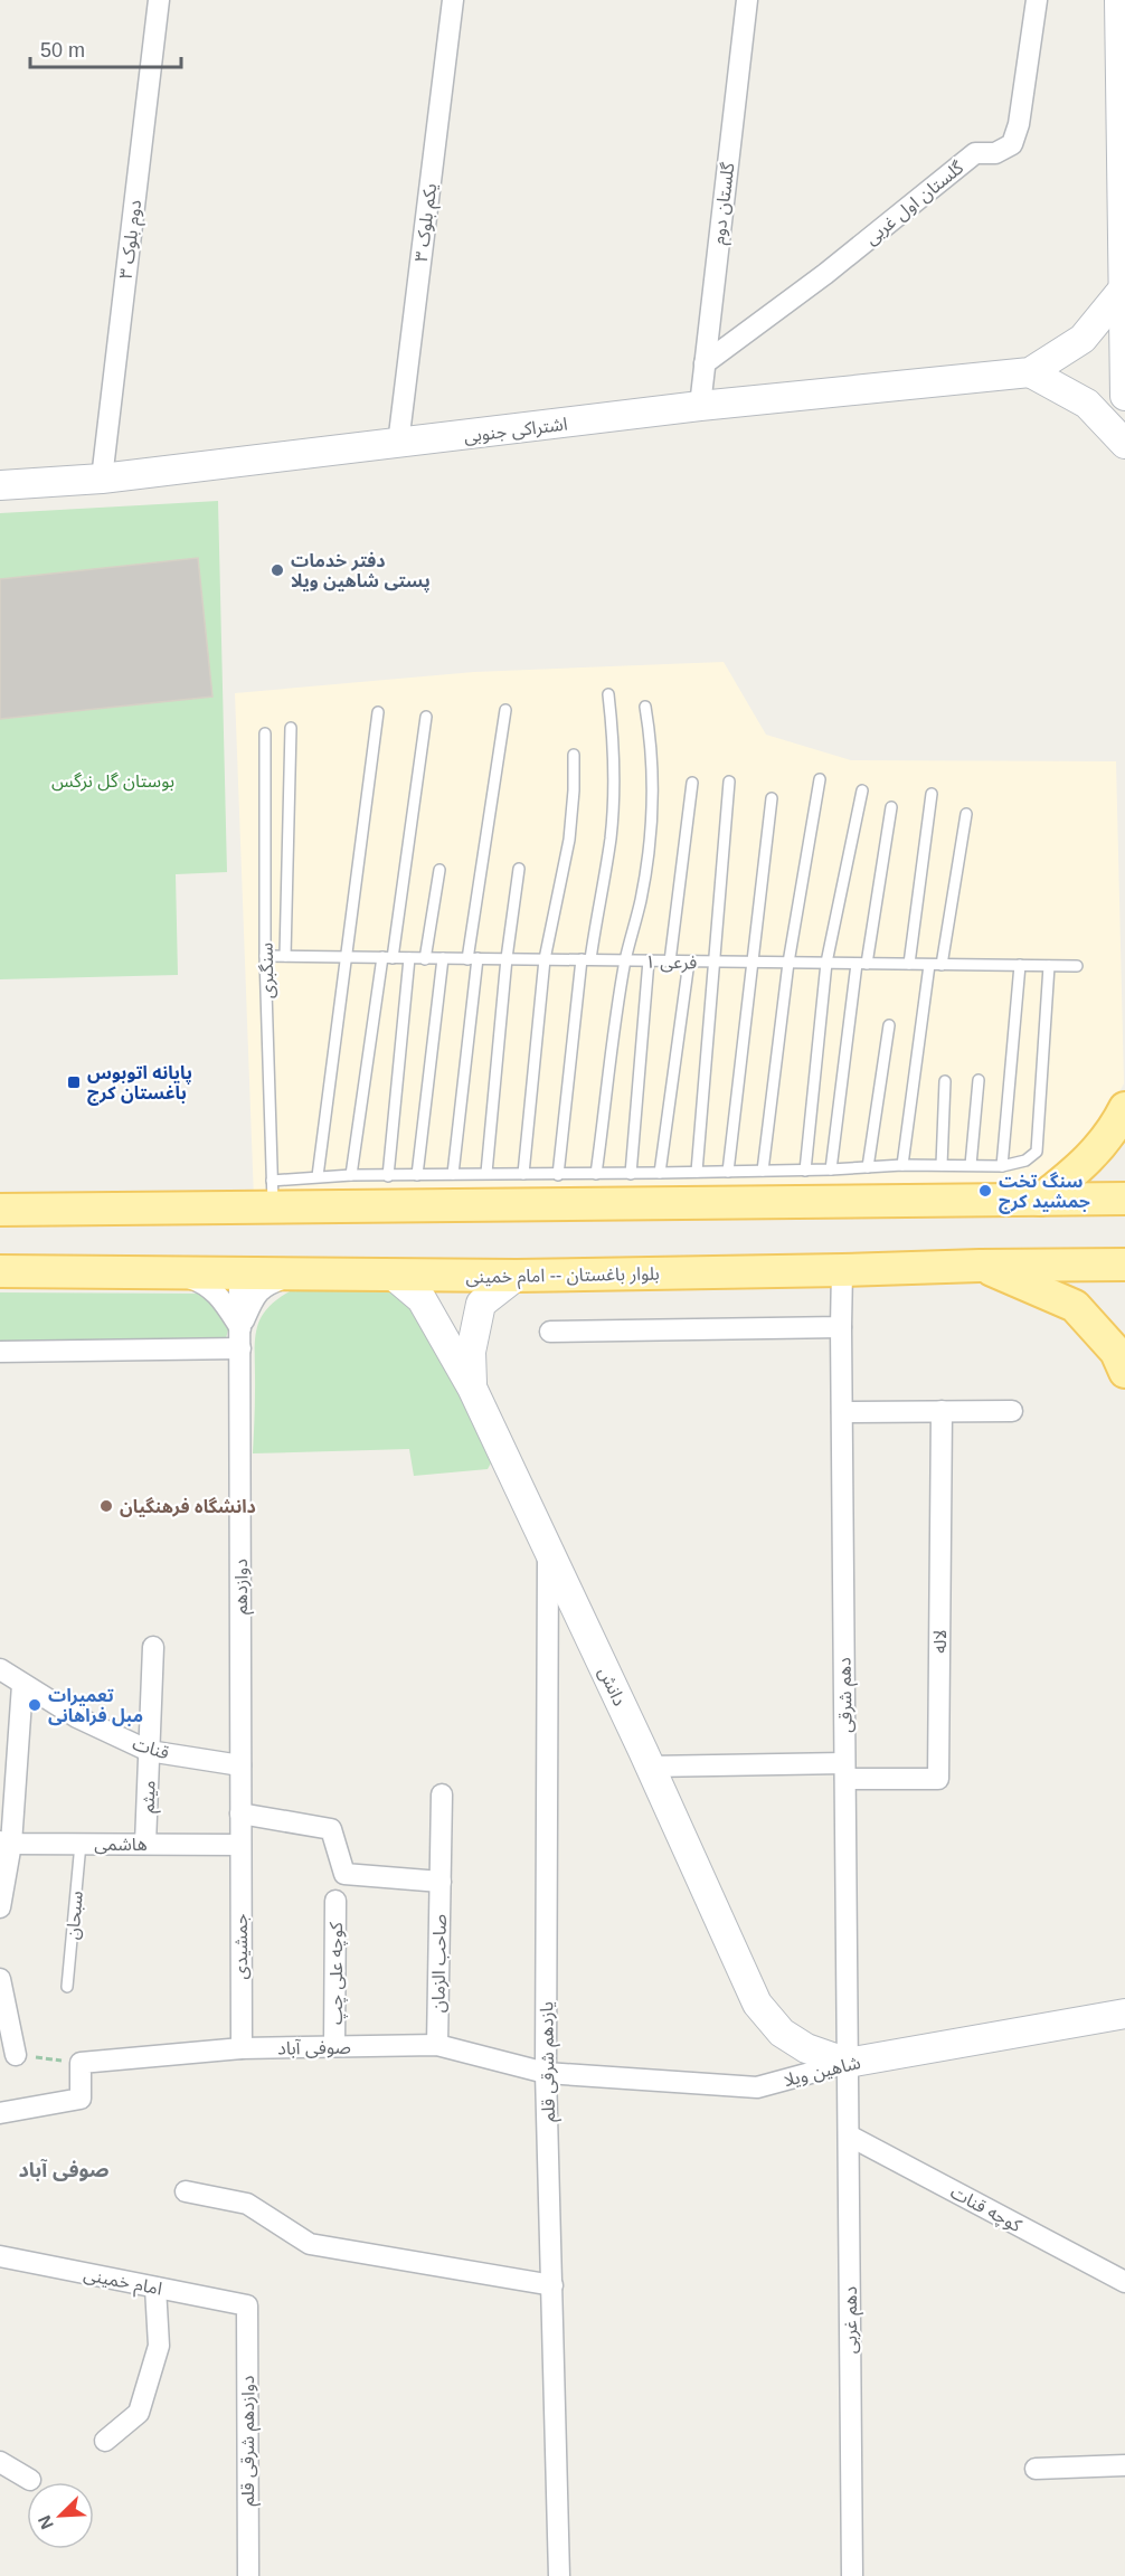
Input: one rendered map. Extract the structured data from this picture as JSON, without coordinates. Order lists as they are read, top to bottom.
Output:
{
  "streets": {
    "main road": [
      "اشتراکی جنوبی",
      "بلوار باغستان -- امام خمینی",
      "دانش",
      "شاهین ویلا"
    ],
    "street": [
      "گلستان اول غربی",
      "گلستان دوم",
      "یکم بلوک ۳",
      "دوم بلوک ۳",
      "دوازدهم",
      "لاله",
      "دهم شرقی",
      "قنات",
      "میثم",
      "هاشمی",
      "جمشیدی",
      "صاحب الزمان",
      "کوچه علی چپ",
      "صوفی آباد",
      "یازدهم شرقی قلم",
      "کوچه قنات",
      "امام خمینی",
      "دهم غربی",
      "دوازدهم شرقی قلم"
    ],
    "lane": ["۱ فرعی", "سنگبری", "سبحان"]
  },
  "crossings": [
    ["گلستان اول غربی", "گلستان دوم"],
    ["گلستان دوم", "اشتراکی جنوبی"],
    ["یکم بلوک ۳", "اشتراکی جنوبی"],
    ["دوم بلوک ۳", "اشتراکی جنوبی"],
    ["۱ فرعی", "سنگبری"],
    ["بلوار باغستان -- امام خمینی", "دوازدهم"],
    ["بلوار باغستان -- امام خمینی", "دانش"],
    ["بلوار باغستان -- امام خمینی", "دهم شرقی"],
    ["دوازدهم", "قنات"],
    ["دوازدهم", "هاشمی"],
    ["دوازدهم", "جمشیدی"],
    ["لاله", "دهم شرقی"],
    ["دانش", "دهم شرقی"],
    ["دانش", "یازدهم شرقی قلم"],
    ["دانش", "شاهین ویلا"],
    ["دانش", "دهم غربی"],
    ["دهم شرقی", "شاهین ویلا"],
    ["دهم شرقی", "دهم غربی"],
    ["قنات", "میثم"],
    ["میثم", "هاشمی"],
    ["هاشمی", "سبحان"],
    ["هاشمی", "جمشیدی"],
    ["جمشیدی", "صوفی آباد"],
    ["صاحب الزمان", "صوفی آباد"],
    ["کوچه علی چپ", "صوفی آباد"],
    ["صوفی آباد", "یازدهم شرقی قلم"],
    ["صوفی آباد", "شاهین ویلا"],
    ["یازدهم شرقی قلم", "شاهین ویلا"],
    ["شاهین ویلا", "دهم غربی"],
    ["کوچه قنات", "دهم غربی"],
    ["امام خمینی", "دوازدهم شرقی قلم"]
  ],
  "districts": ["صوفی آباد"],
  "parks": ["بوستان گل نرگس"],
  "places": {
    "other": [
      "دفتر خدمات پستی شاهین ویلا",
      "سنگ تخت جمشید کرج",
      "دانشگاه فرهنگیان",
      "تعمیرات مبل فراهانی"
    ],
    "transit": ["پایانه اتوبوس باغستان کرج"]
  },
  "scale_bar": "50 m",
  "north": "bottom left"
}
